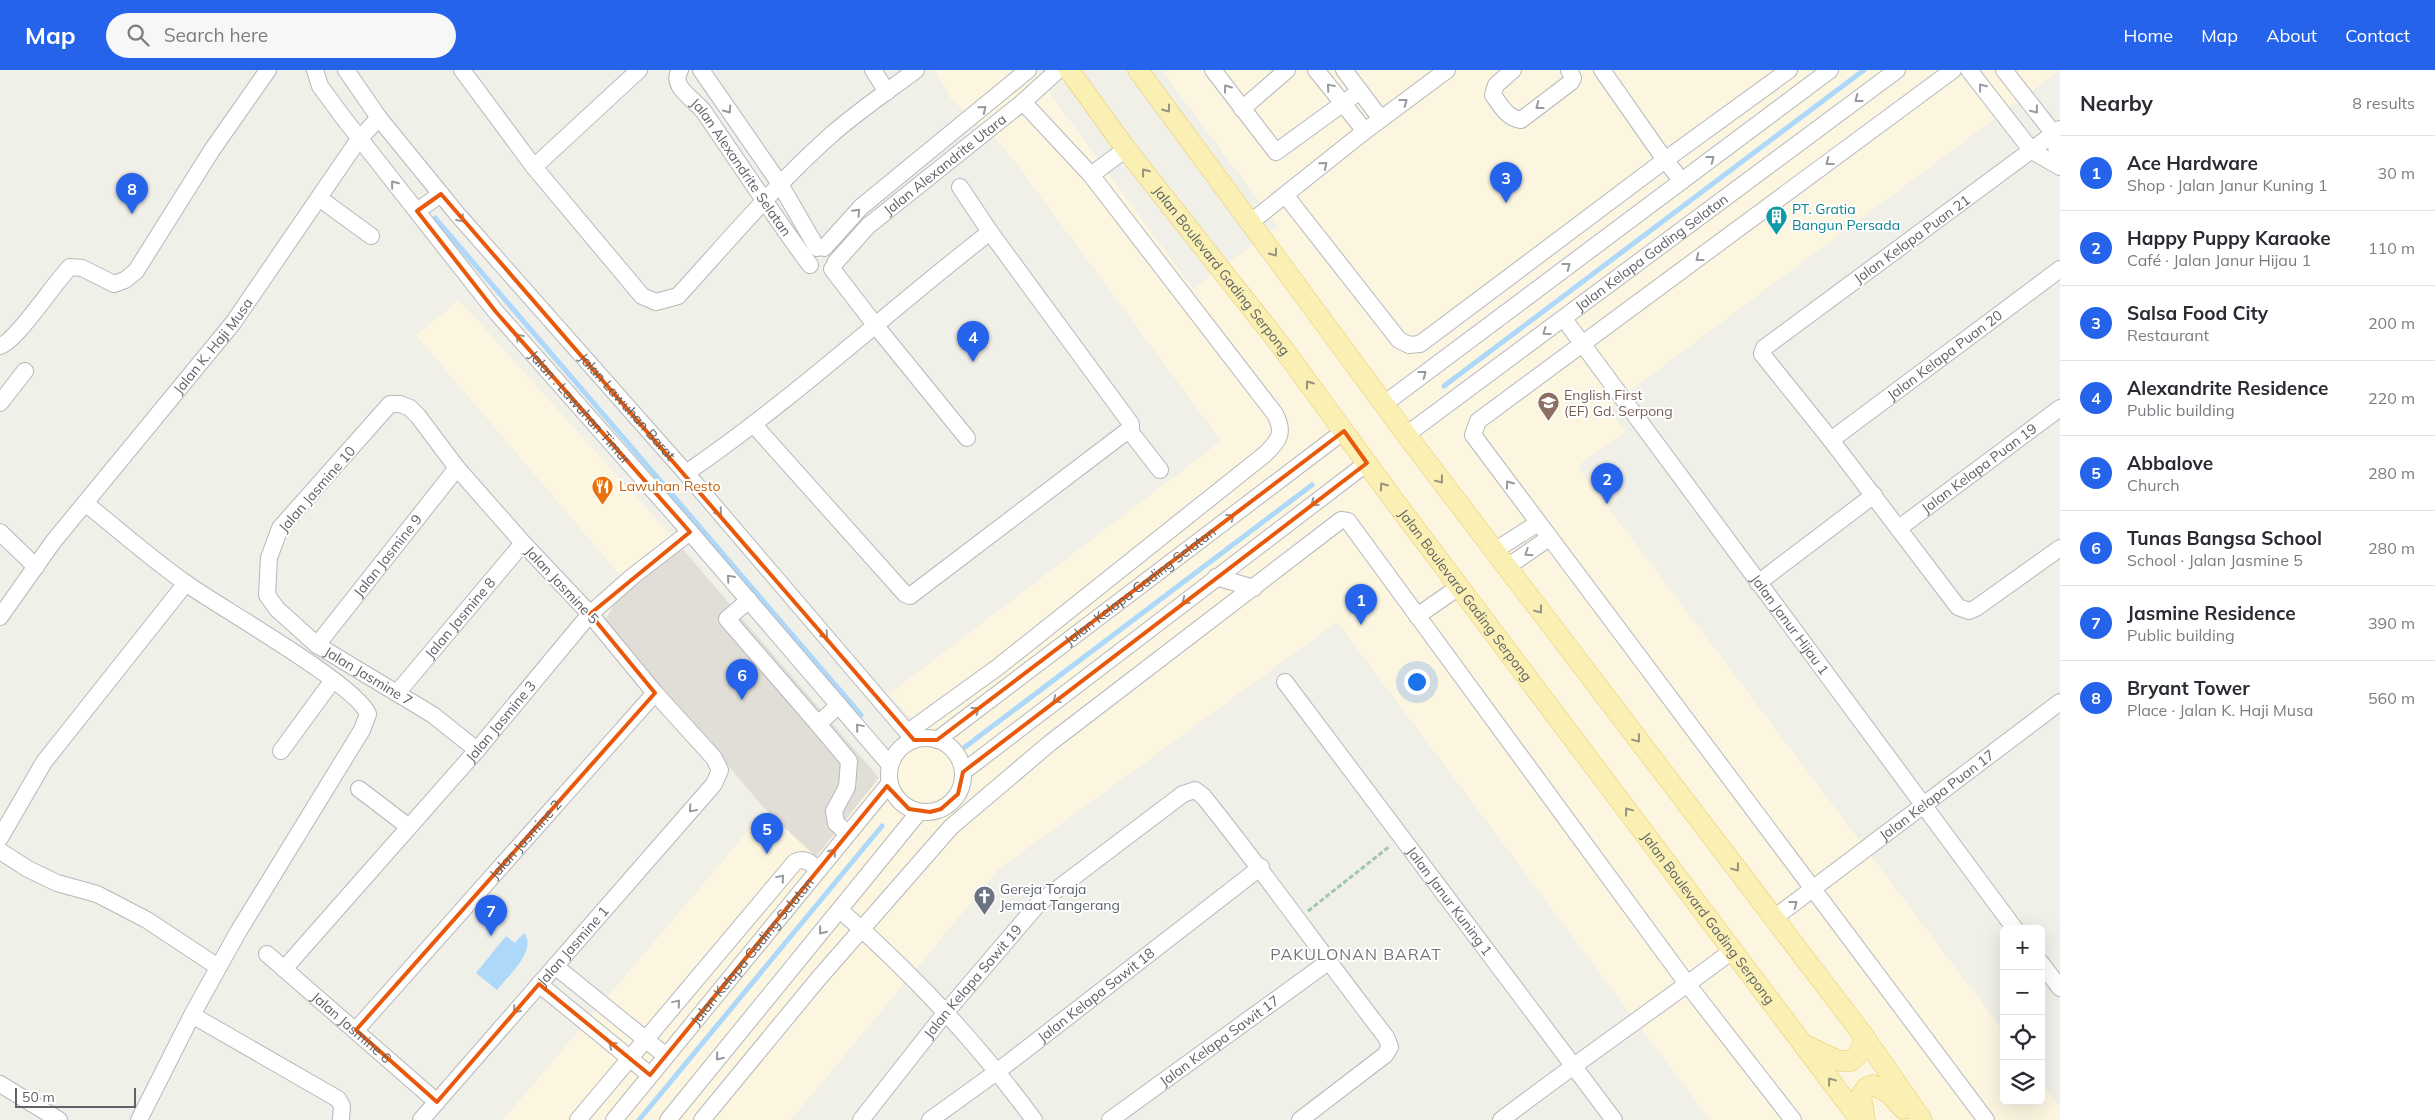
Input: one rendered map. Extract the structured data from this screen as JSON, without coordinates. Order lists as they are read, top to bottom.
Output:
{
  "streets": {
    "main road": ["Jalan Boulevard Gading Serpong"],
    "street": [
      "Jalan Alexandrite Utara",
      "Jalan Alexandrite Selatan",
      "Jalan Kelapa Puan 21",
      "Jalan Kelapa Gading Selatan",
      "Jalan K. Haji Musa",
      "Jalan Kelapa Puan 20",
      "Jalan . Lawuhan Timur",
      "Jalan Lawuhan Barat",
      "Jalan Kelapa Puan 19",
      "Jalan Jasmine 10",
      "Jalan Jasmine 9",
      "Jalan Jasmine 5",
      "Jalan Jasmine 8",
      "Jalan Janur Hijau 1",
      "Jalan Jasmine 7",
      "Jalan Jasmine 3",
      "Jalan Kelapa Puan 17",
      "Jalan Jasmine 2",
      "Jalan Janur Kuning 1",
      "Jalan Jasmine 1",
      "Jalan Kelapa Sawit 19",
      "Jalan Kelapa Sawit 18",
      "Jalan Jasmine 6",
      "Jalan Kelapa Sawit 17"
    ]
  },
  "crossings": [
    ["Jalan Alexandrite Utara", "Jalan Alexandrite Selatan"],
    ["Jalan Kelapa Puan 21", "Jalan Kelapa Puan 20"],
    ["Jalan Kelapa Gading Selatan", "Jalan Boulevard Gading Serpong"],
    ["Jalan Kelapa Gading Selatan", "Jalan . Lawuhan Timur"],
    ["Jalan Kelapa Gading Selatan", "Jalan Lawuhan Barat"],
    ["Jalan Kelapa Gading Selatan", "Jalan Janur Hijau 1"],
    ["Jalan K. Haji Musa", "Jalan . Lawuhan Timur"],
    ["Jalan K. Haji Musa", "Jalan Lawuhan Barat"],
    ["Jalan . Lawuhan Timur", "Jalan Lawuhan Barat"],
    ["Jalan . Lawuhan Timur", "Jalan Jasmine 3"],
    ["Jalan Jasmine 10", "Jalan Jasmine 5"],
    ["Jalan Jasmine 10", "Jalan Jasmine 7"],
    ["Jalan Jasmine 9", "Jalan Jasmine 5"],
    ["Jalan Jasmine 9", "Jalan Jasmine 7"],
    ["Jalan Jasmine 5", "Jalan Jasmine 8"],
    ["Jalan Jasmine 5", "Jalan Jasmine 3"],
    ["Jalan Jasmine 5", "Jalan Jasmine 2"],
    ["Jalan Jasmine 5", "Jalan Jasmine 1"],
    ["Jalan Jasmine 8", "Jalan Jasmine 7"],
    ["Jalan Janur Hijau 1", "Jalan Kelapa Puan 17"],
    ["Jalan Jasmine 7", "Jalan Jasmine 3"],
    ["Jalan Jasmine 3", "Jalan Jasmine 6"],
    ["Jalan Jasmine 2", "Jalan Jasmine 6"],
    ["Jalan Jasmine 1", "Jalan Jasmine 6"],
    ["Jalan Kelapa Sawit 19", "Jalan Kelapa Sawit 18"]
  ],
  "one_way": ["Jalan . Lawuhan Timur", "Jalan Lawuhan Barat"],
  "districts": ["PAKULONAN BARAT"],
  "places": {
    "building": ["PT. Gratia Bangun Persada"],
    "school or university": ["English First (EF) Gd. Serpong"],
    "restaurant": ["Lawuhan Resto"],
    "church": ["Gereja Toraja Jemaat Tangerang"]
  },
  "scale_bar": "50 m",
  "page": {
    "header": "Map",
    "search": "Search here",
    "nav": [
      "Home",
      "Map",
      "About",
      "Contact"
    ],
    "heading": ["Nearby", "8 results"],
    "list": [
      {
        "mark": "1",
        "name": "Ace Hardware",
        "note": "Shop · Jalan Janur Kuning 1",
        "value": "30 m"
      },
      {
        "mark": "2",
        "name": "Happy Puppy Karaoke",
        "note": "Café · Jalan Janur Hijau 1",
        "value": "110 m"
      },
      {
        "mark": "3",
        "name": "Salsa Food City",
        "note": "Restaurant",
        "value": "200 m"
      },
      {
        "mark": "4",
        "name": "Alexandrite Residence",
        "note": "Public building",
        "value": "220 m"
      },
      {
        "mark": "5",
        "name": "Abbalove",
        "note": "Church",
        "value": "280 m"
      },
      {
        "mark": "6",
        "name": "Tunas Bangsa School",
        "note": "School · Jalan Jasmine 5",
        "value": "280 m"
      },
      {
        "mark": "7",
        "name": "Jasmine Residence",
        "note": "Public building",
        "value": "390 m"
      },
      {
        "mark": "8",
        "name": "Bryant Tower",
        "note": "Place · Jalan K. Haji Musa",
        "value": "560 m"
      }
    ],
    "pins": [
      "3",
      "8",
      "4",
      "2",
      "1",
      "6",
      "5",
      "7"
    ],
    "map_buttons": ["+", "−"],
    "scale": "50 m"
  }
}
